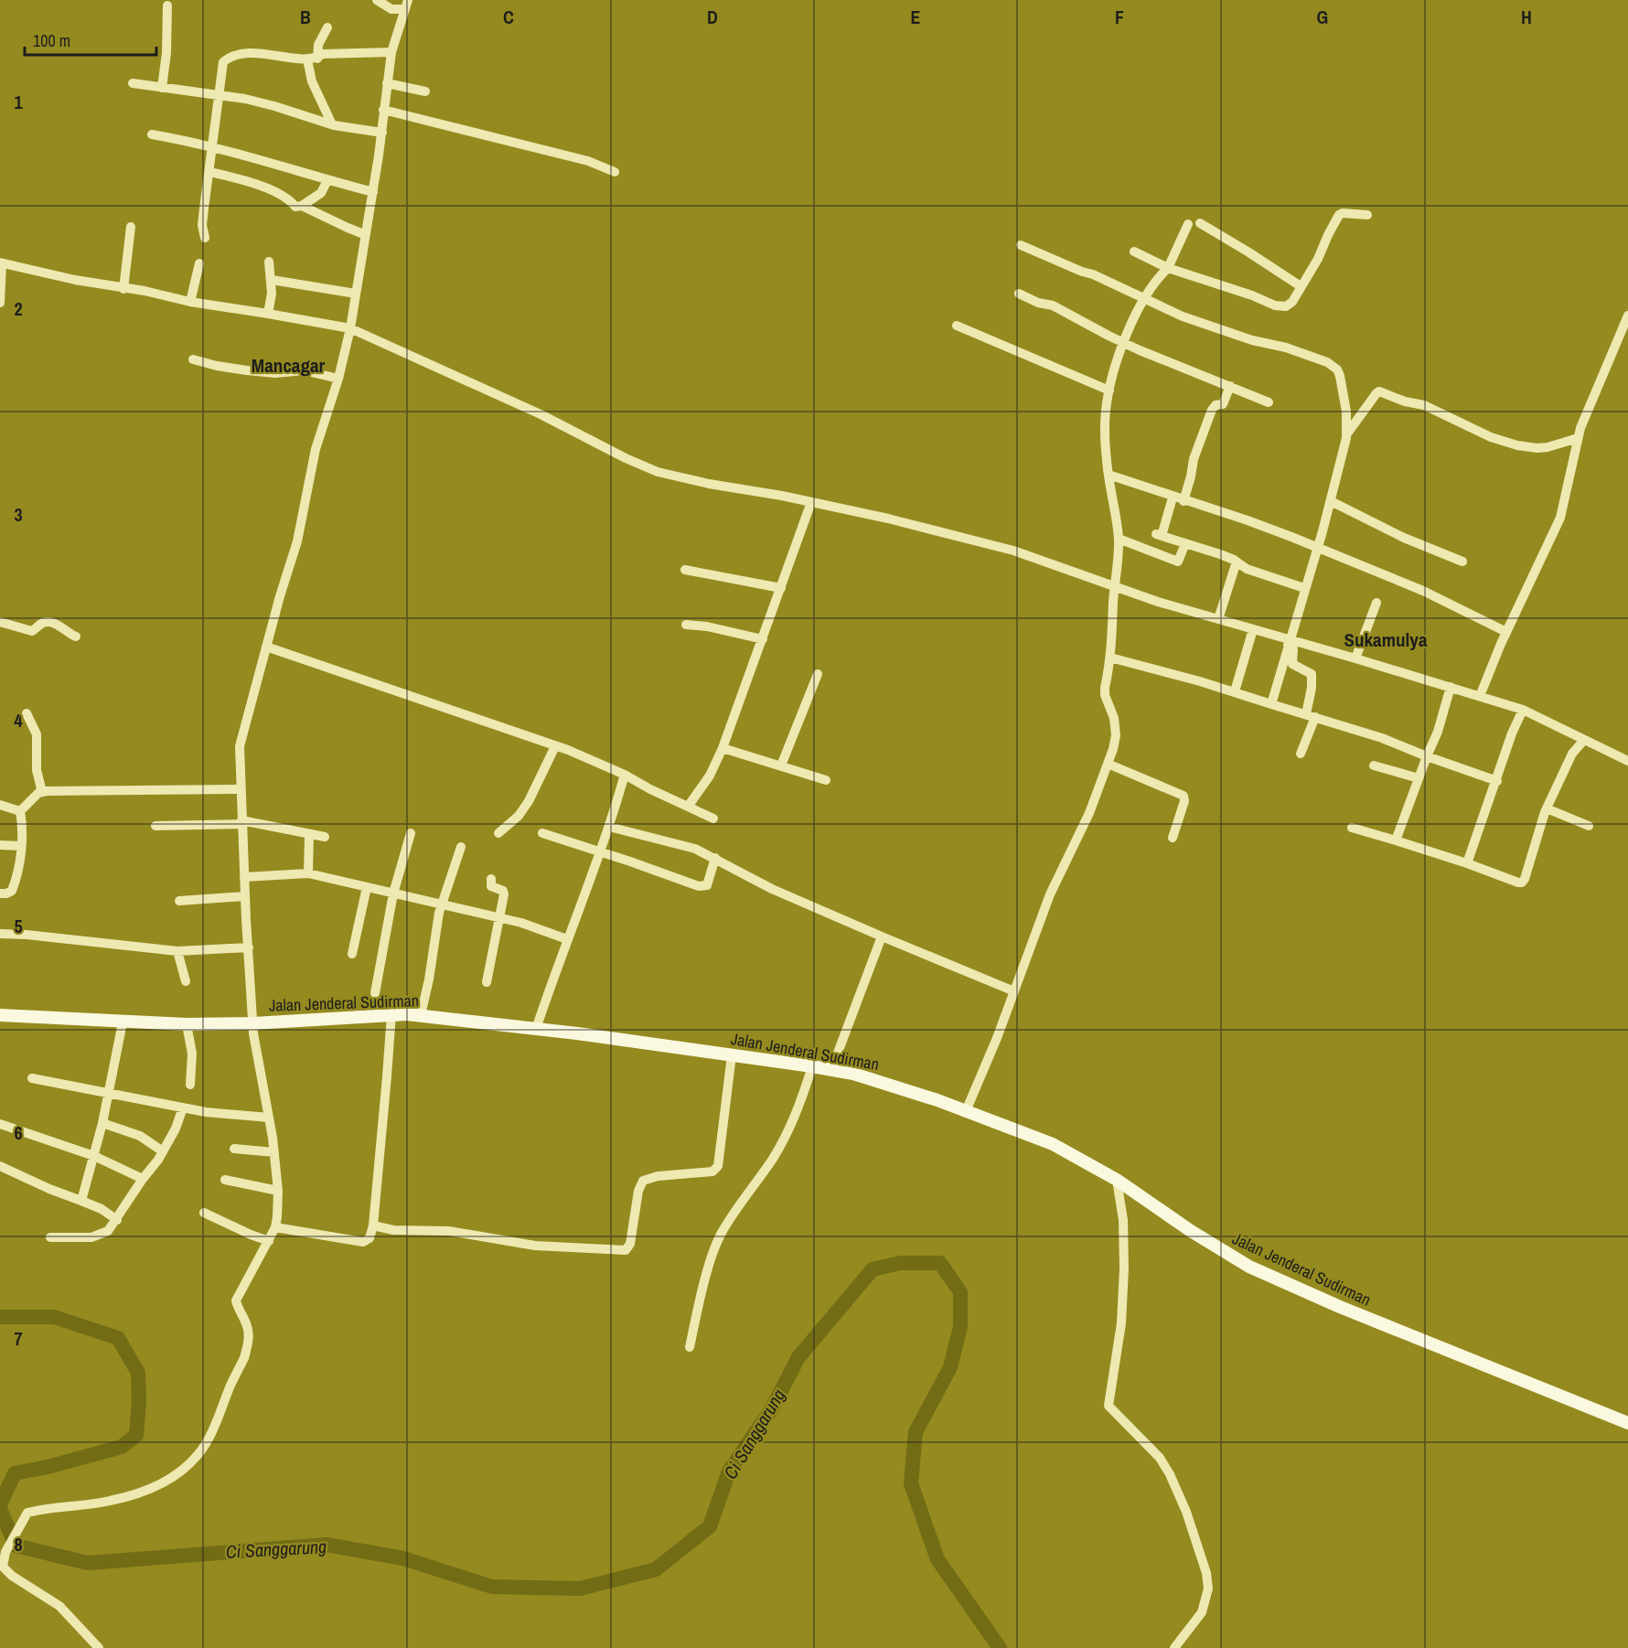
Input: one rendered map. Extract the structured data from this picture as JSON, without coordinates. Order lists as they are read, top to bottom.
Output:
{
  "streets": {
    "main road": ["Jalan Jenderal Sudirman"]
  },
  "districts": ["Mancagar", "Sukamulya"],
  "water": ["Ci Sanggarung"],
  "scale_bar": "100 m",
  "grid": {
    "columns": [
      "B",
      "C",
      "D",
      "E",
      "F",
      "G",
      "H"
    ],
    "rows": [
      "1",
      "2",
      "3",
      "4",
      "5",
      "6",
      "7",
      "8"
    ]
  }
}
